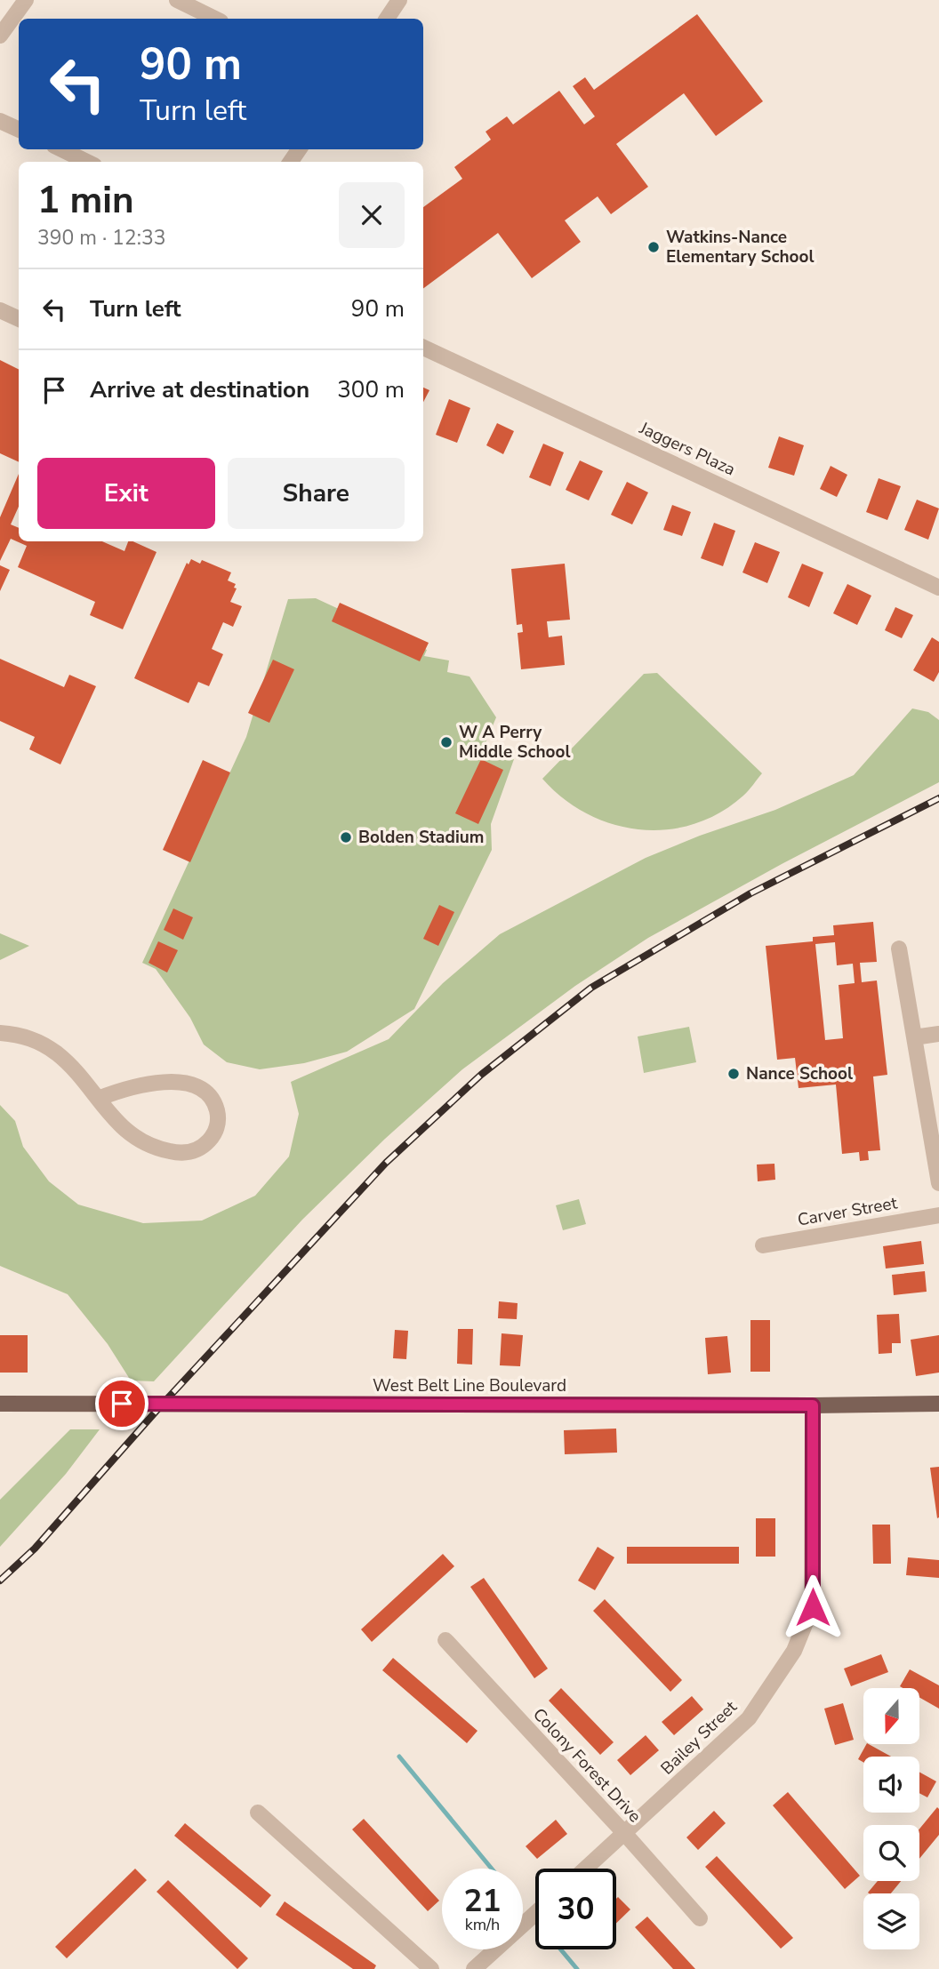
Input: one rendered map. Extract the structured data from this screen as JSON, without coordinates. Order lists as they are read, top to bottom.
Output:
{
  "streets": {
    "main road": ["West Belt Line Boulevard"],
    "street": [
      "Jaggers Plaza",
      "Carver Street",
      "Bailey Street",
      "Colony Forest Drive"
    ]
  },
  "crossings": [
    ["West Belt Line Boulevard", "Bailey Street"],
    ["Bailey Street", "Colony Forest Drive"]
  ],
  "places": [
    "Watkins-Nance Elementary School",
    "W A Perry Middle School",
    "Bolden Stadium",
    "Nance School"
  ],
  "north": "bottom",
  "page": {
    "turn": ["90 m", "Turn left"],
    "heading": ["1 min", "390 m · 12:33"],
    "list": [
      {
        "name": "Turn left",
        "value": "90 m"
      },
      {
        "name": "Arrive at destination",
        "value": "300 m"
      }
    ],
    "buttons": ["Exit", "Share"],
    "speed": "21 km/h",
    "limit": "30"
  }
}
